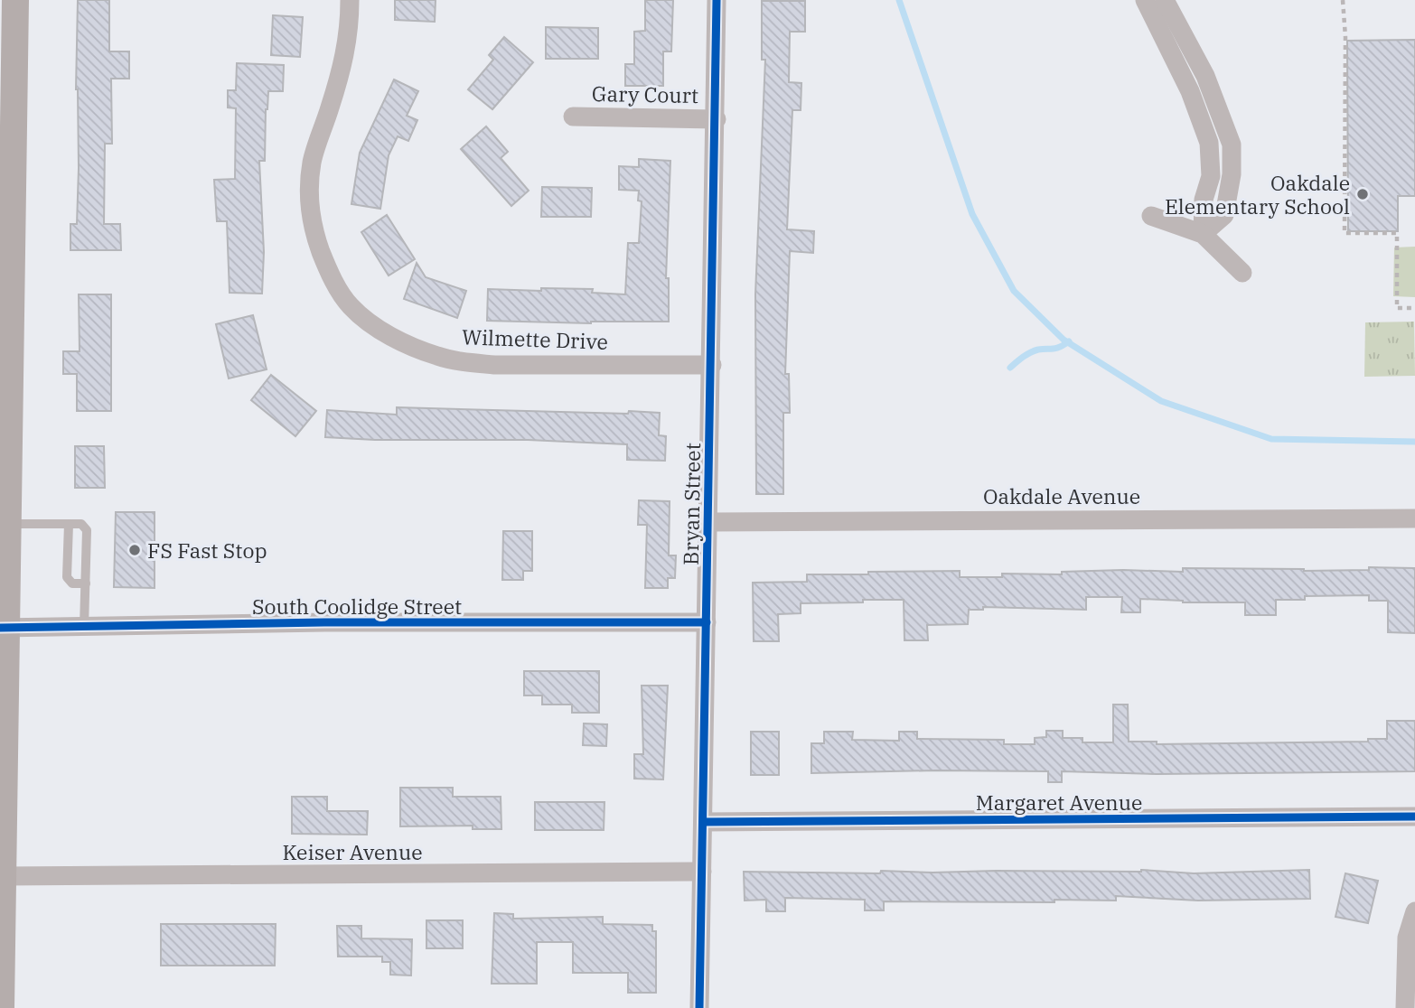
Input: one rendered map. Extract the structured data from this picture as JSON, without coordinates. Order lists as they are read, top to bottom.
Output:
{
  "streets": {
    "street": [
      "Gary Court",
      "Wilmette Drive",
      "Oakdale Avenue",
      "Bryan Street",
      "South Coolidge Street",
      "Margaret Avenue",
      "Keiser Avenue"
    ]
  },
  "crossings": [
    ["Gary Court", "Bryan Street"],
    ["Wilmette Drive", "Bryan Street"],
    ["Oakdale Avenue", "Bryan Street"],
    ["Bryan Street", "South Coolidge Street"],
    ["Bryan Street", "Margaret Avenue"],
    ["Bryan Street", "Keiser Avenue"]
  ],
  "places": ["Oakdale Elementary School", "FS Fast Stop"]
}
